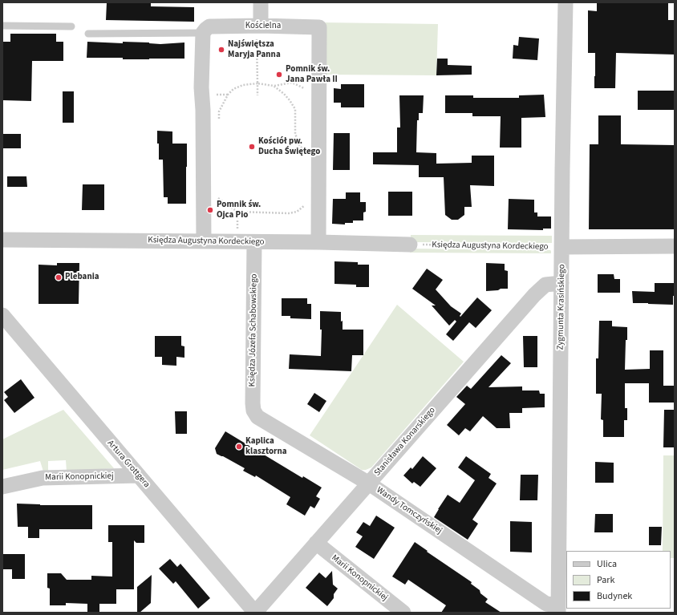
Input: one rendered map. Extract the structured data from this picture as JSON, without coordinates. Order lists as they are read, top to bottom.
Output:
{
  "streets": {
    "street": [
      "Kościelna",
      "Księdza Augustyna Kordeckiego",
      "Zygmunta Krasińskiego",
      "Księdza Józefa Schabowskiego",
      "Stanisława Konarskiego",
      "Artura Grottgera",
      "Marii Konopnickiej",
      "Wandy Tomczyńskiej"
    ]
  },
  "crossings": [
    ["Kościelna", "Księdza Augustyna Kordeckiego"],
    ["Księdza Augustyna Kordeckiego", "Księdza Józefa Schabowskiego"],
    ["Zygmunta Krasińskiego", "Stanisława Konarskiego"],
    ["Zygmunta Krasińskiego", "Wandy Tomczyńskiej"],
    ["Księdza Józefa Schabowskiego", "Wandy Tomczyńskiej"],
    ["Stanisława Konarskiego", "Artura Grottgera"],
    ["Stanisława Konarskiego", "Marii Konopnickiej"],
    ["Stanisława Konarskiego", "Wandy Tomczyńskiej"],
    ["Artura Grottgera", "Marii Konopnickiej"]
  ],
  "places": [
    "Najświętsza Maryja Panna",
    "Pomnik św. Jana Pawła II",
    "Kościół pw. Ducha Świętego",
    "Pomnik św. Ojca Pio",
    "Plebania",
    "Kaplica klasztorna"
  ],
  "legend": ["Ulica", "Park", "Budynek"]
}
